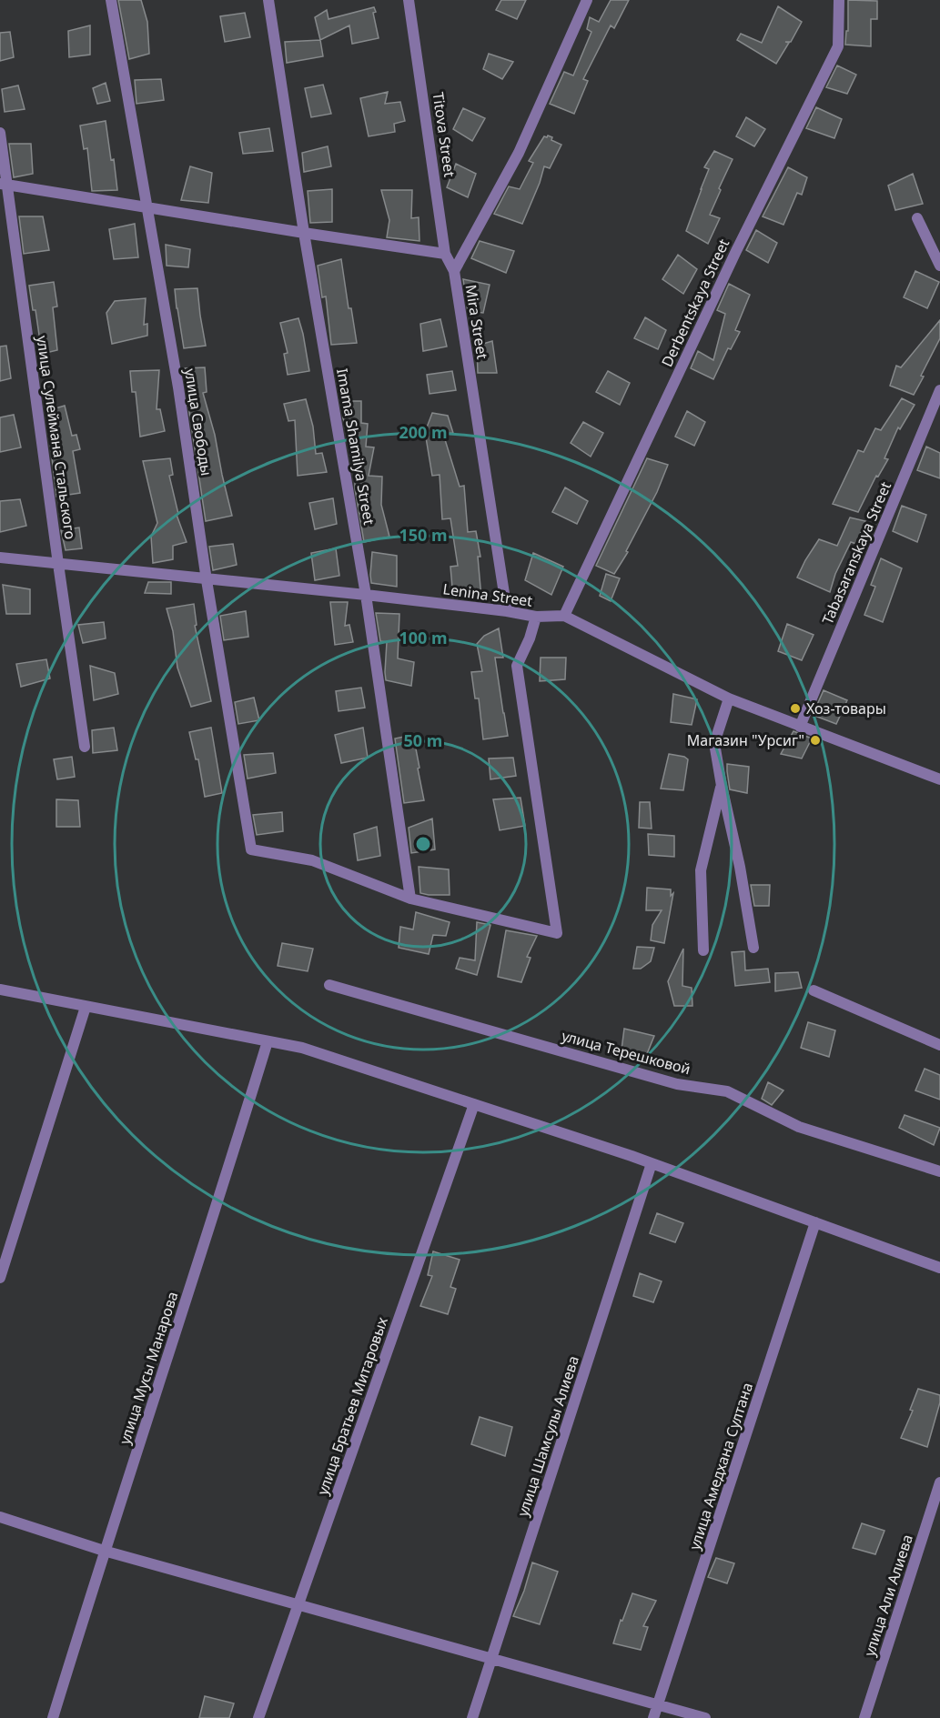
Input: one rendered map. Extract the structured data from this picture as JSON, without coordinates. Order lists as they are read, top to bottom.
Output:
{
  "streets": {
    "street": [
      "Titova Street",
      "Derbentskaya Street",
      "Mira Street",
      "улица Свободы",
      "улица Сулеймана Стальского",
      "Imama Shamilya Street",
      "Tabasaranskaya Street",
      "Lenina Street",
      "улица Терешковой",
      "улица Мусы Манарова",
      "улица Братьев Митаровых",
      "улица Шамсулы Алиева",
      "улица Амедхана Султана",
      "улица Али Алиева"
    ]
  },
  "crossings": [
    ["Titova Street", "Mira Street"],
    ["Derbentskaya Street", "Lenina Street"],
    ["Mira Street", "Lenina Street"],
    ["улица Свободы", "Imama Shamilya Street"],
    ["улица Свободы", "Lenina Street"],
    ["улица Сулеймана Стальского", "Lenina Street"],
    ["Imama Shamilya Street", "Lenina Street"],
    ["Tabasaranskaya Street", "Lenina Street"]
  ],
  "places": ["Хоз-товары", "Магазин \"Урсиг\""],
  "rings": [
    "200 m",
    "150 m",
    "100 m",
    "50 m"
  ]
}
